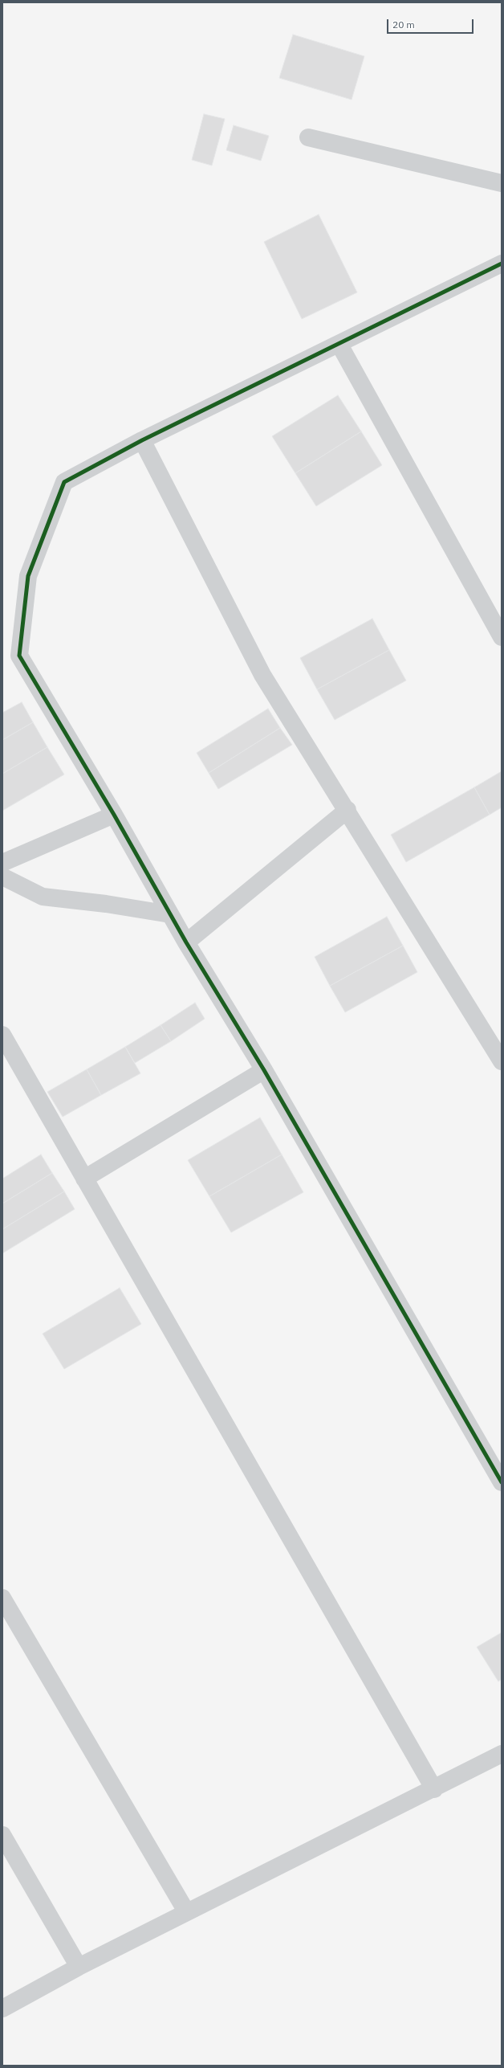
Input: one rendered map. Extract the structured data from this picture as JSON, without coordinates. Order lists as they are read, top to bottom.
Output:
{
  "scale_bar": "20 m"
}
